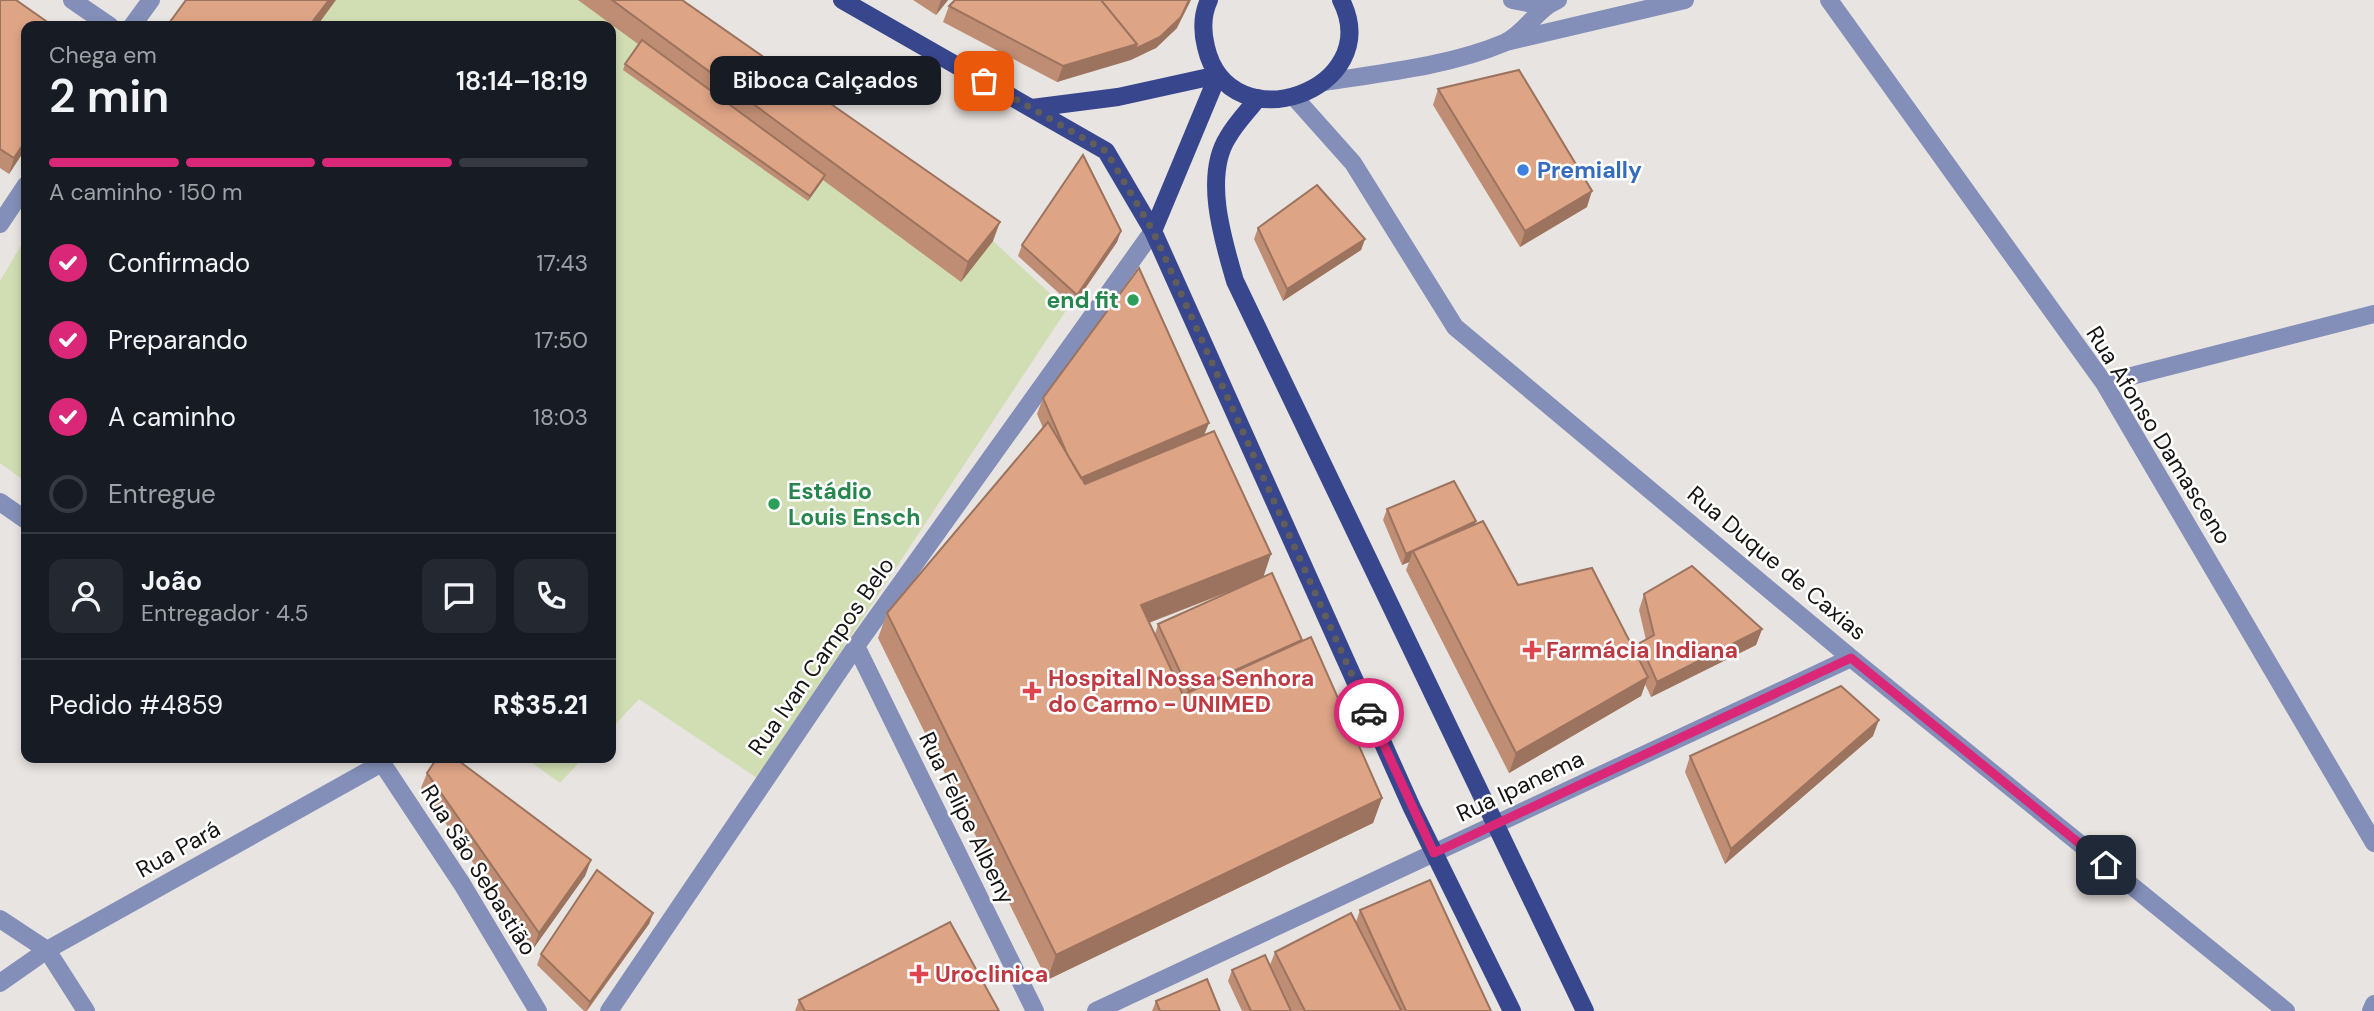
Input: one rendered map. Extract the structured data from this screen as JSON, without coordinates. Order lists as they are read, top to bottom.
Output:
{
  "streets": {
    "street": [
      "Rua Afonso Damasceno",
      "Rua Duque de Caxias",
      "Rua Ivan Campos Belo",
      "Rua Ipanema",
      "Rua Felipe Albeny",
      "Rua Pará",
      "Rua São Sebastião"
    ]
  },
  "crossings": [
    ["Rua Duque de Caxias", "Rua Ipanema"],
    ["Rua Ivan Campos Belo", "Rua Felipe Albeny"]
  ],
  "places": {
    "other": [
      "Biboca Calçados",
      "Premially",
      "end fit",
      "Estádio Louis Ensch"
    ],
    "health": ["Farmácia Indiana", "Hospital Nossa Senhora do Carmo - UNIMED", "Uroclinica"]
  },
  "page": {
    "heading": ["2 min", "Chega em", "18:14–18:19"],
    "panel": [
      "João",
      "Entregador · 4.5",
      "Pedido #4859",
      "R$35.21"
    ],
    "bubble": "Biboca Calçados",
    "bar": "A caminho · 150 m",
    "list": [
      ["Confirmado", "17:43"],
      ["Preparando", "17:50"],
      ["A caminho", "18:03"],
      "Entregue"
    ]
  }
}
